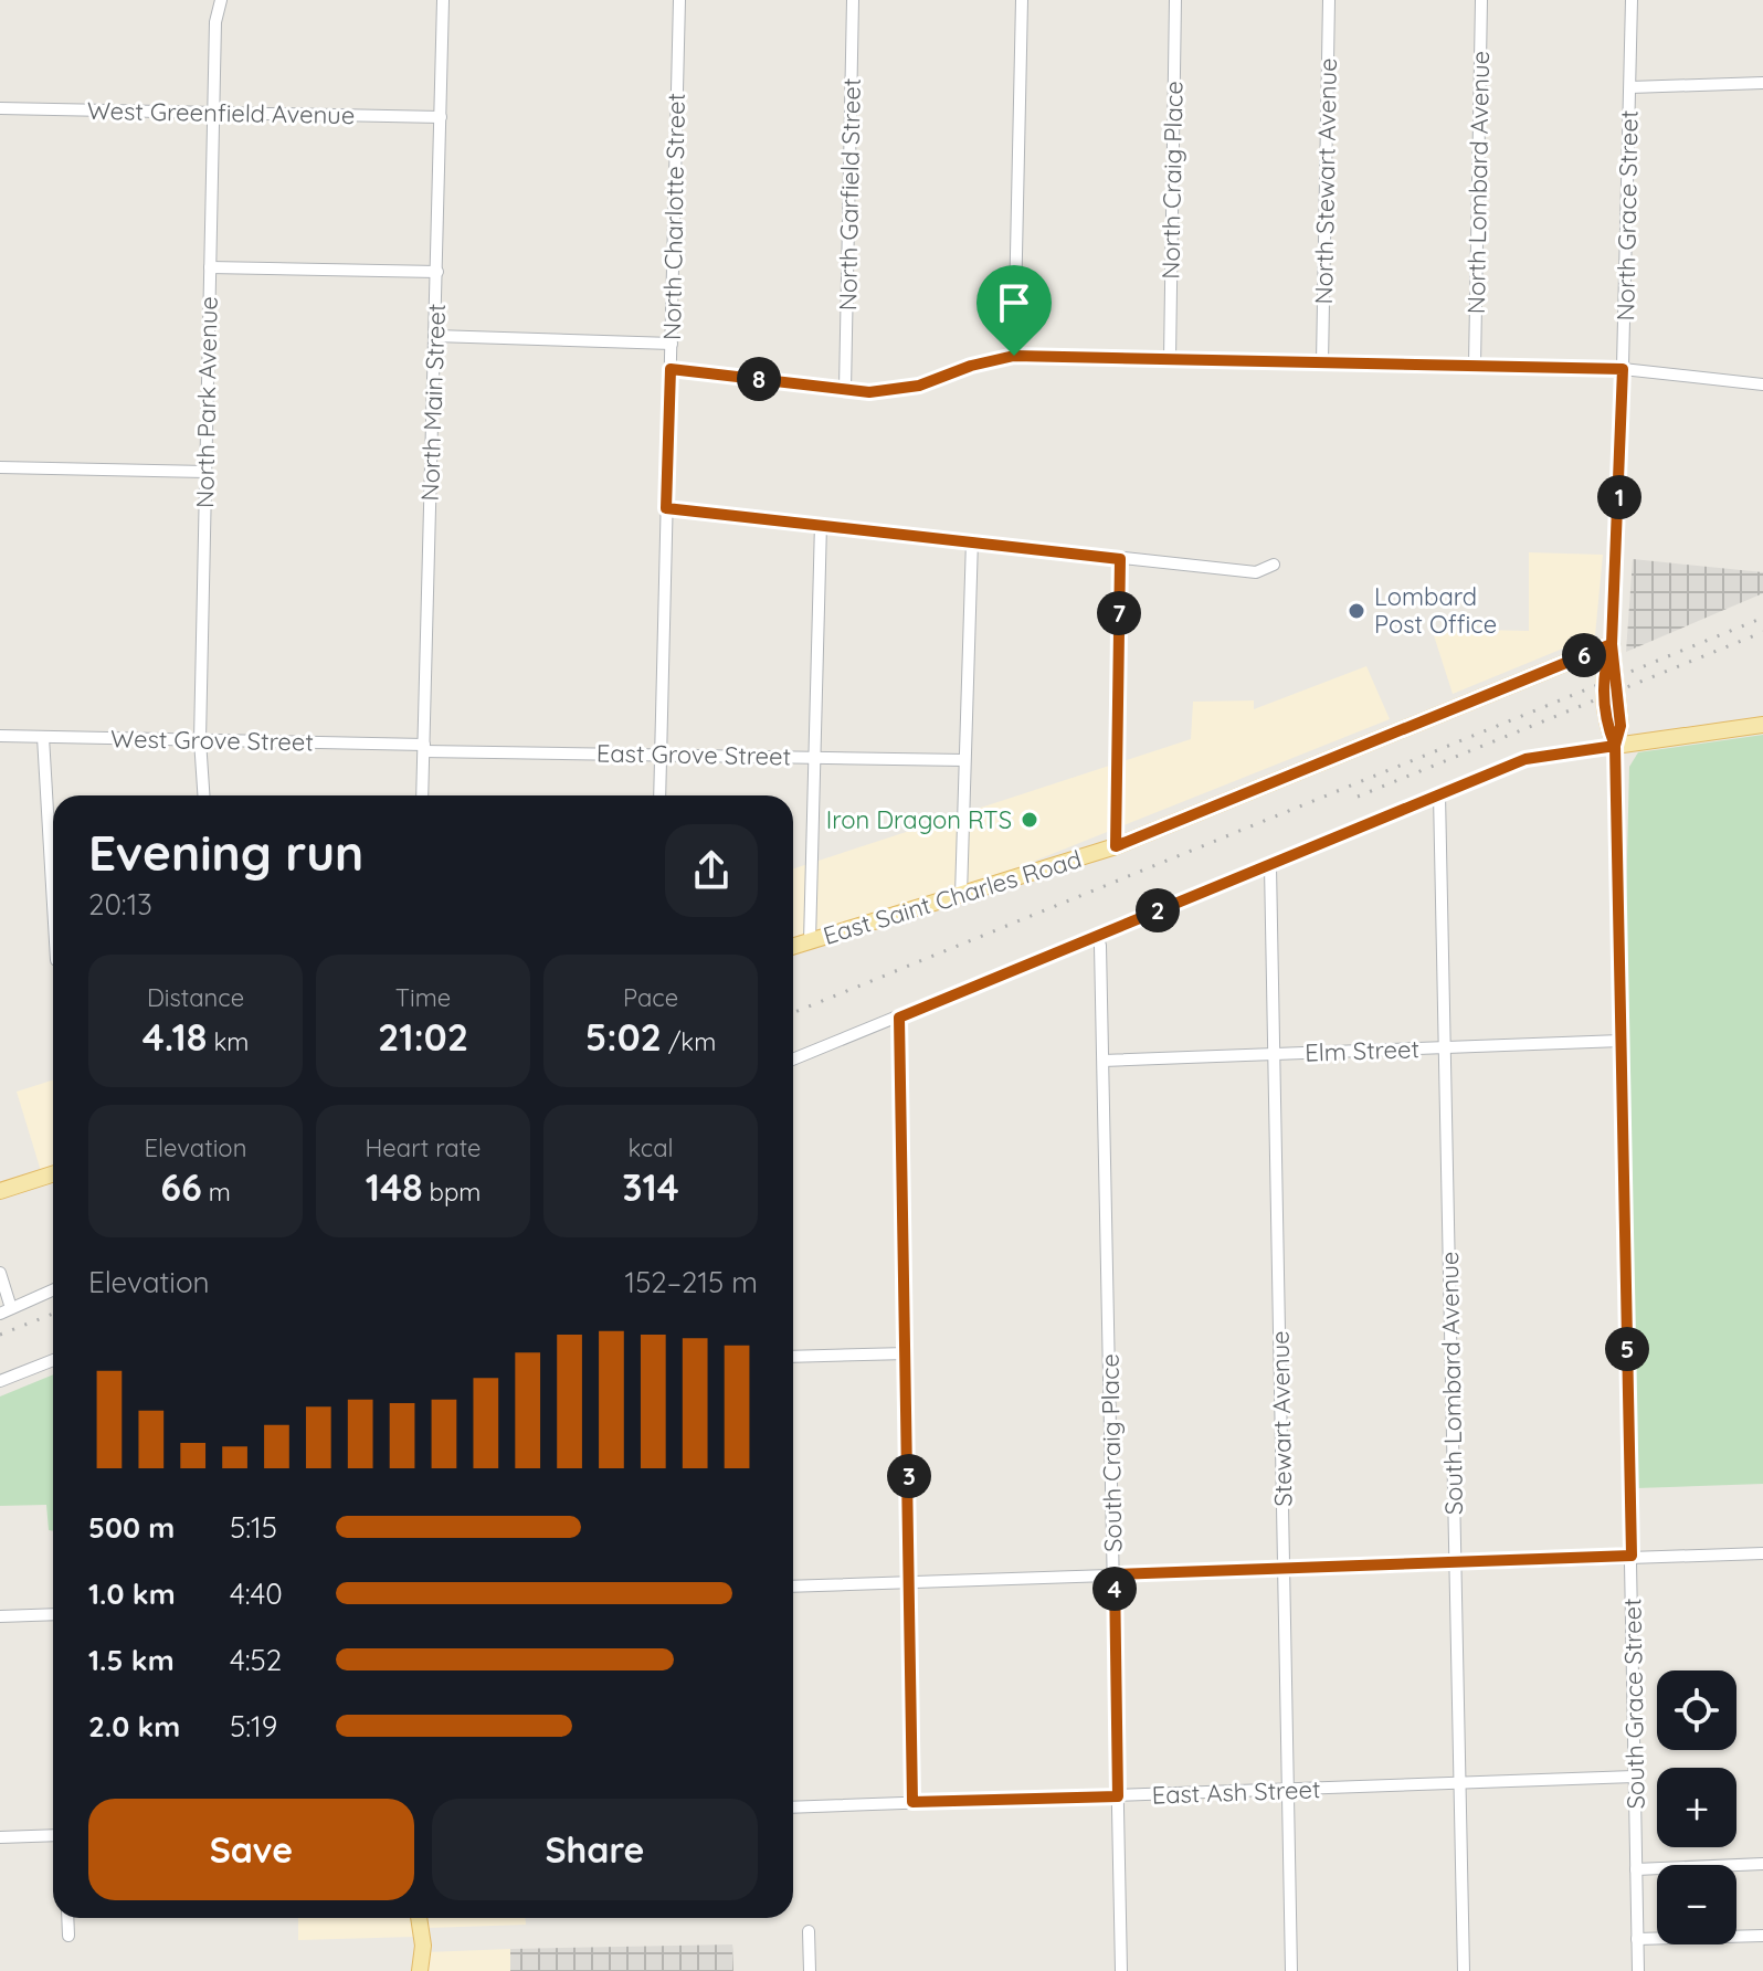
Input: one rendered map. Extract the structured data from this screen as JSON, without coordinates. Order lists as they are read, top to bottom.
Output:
{
  "streets": {
    "main road": ["North Grace Street", "East Saint Charles Road"],
    "street": [
      "West Greenfield Avenue",
      "North Craig Place",
      "North Stewart Avenue",
      "North Lombard Avenue",
      "North Garfield Street",
      "North Charlotte Street",
      "North Park Avenue",
      "North Main Street",
      "West Grove Street",
      "East Grove Street",
      "Elm Street",
      "South Lombard Avenue",
      "Stewart Avenue",
      "South Craig Place",
      "South Grace Street",
      "East Ash Street"
    ]
  },
  "crossings": [
    ["West Greenfield Avenue", "North Park Avenue"],
    ["West Greenfield Avenue", "North Main Street"],
    ["North Grace Street", "East Saint Charles Road"],
    ["North Grace Street", "South Grace Street"],
    ["North Charlotte Street", "East Grove Street"],
    ["North Park Avenue", "West Grove Street"],
    ["North Main Street", "West Grove Street"],
    ["North Main Street", "East Grove Street"],
    ["West Grove Street", "East Grove Street"],
    ["Elm Street", "South Lombard Avenue"],
    ["Elm Street", "Stewart Avenue"],
    ["Elm Street", "South Craig Place"],
    ["Elm Street", "South Grace Street"],
    ["South Lombard Avenue", "East Ash Street"],
    ["Stewart Avenue", "East Ash Street"],
    ["South Craig Place", "East Ash Street"],
    ["South Grace Street", "East Ash Street"]
  ],
  "places": ["Lombard Post Office", "Iron Dragon RTS"],
  "page": {
    "pins": [
      "8",
      "1",
      "7",
      "6",
      "2",
      "5",
      "3",
      "4"
    ],
    "heading": ["Evening run", "20:13"],
    "stats": [
      ["Distance", "4.18 km"],
      ["Time", "21:02"],
      ["Pace", "5:02 /km"],
      ["Elevation", "66 m"],
      ["Heart rate", "148 bpm"],
      ["kcal", "314"]
    ],
    "chart": ["Elevation", "152–215 m"],
    "list": [
      {
        "name": "500 m",
        "note": "5:15"
      },
      {
        "name": "1.0 km",
        "note": "4:40"
      },
      {
        "name": "1.5 km",
        "note": "4:52"
      },
      {
        "name": "2.0 km",
        "note": "5:19"
      }
    ],
    "map_buttons": ["+", "−"],
    "buttons": ["Save", "Share"]
  }
}
